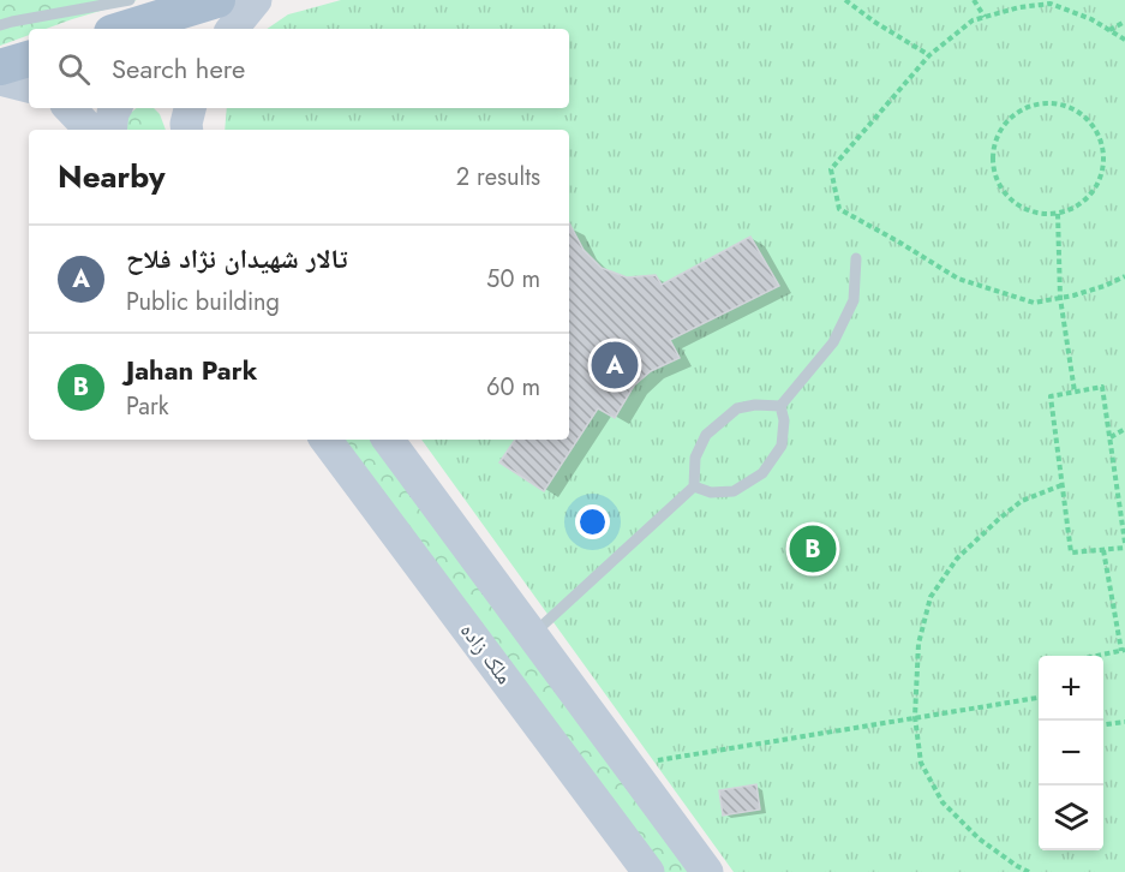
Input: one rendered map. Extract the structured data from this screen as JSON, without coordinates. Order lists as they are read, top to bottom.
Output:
{
  "streets": {
    "main road": ["ملک زاده"]
  },
  "page": {
    "search": "Search here",
    "heading": ["Nearby", "2 results"],
    "list": [
      {
        "mark": "A",
        "name": "تالار شهیدان نژاد فلاح",
        "note": "Public building",
        "value": "50 m"
      },
      {
        "mark": "B",
        "name": "Jahan Park",
        "note": "Park",
        "value": "60 m"
      }
    ],
    "pins": ["A", "B"],
    "map_buttons": ["+", "−"]
  }
}
